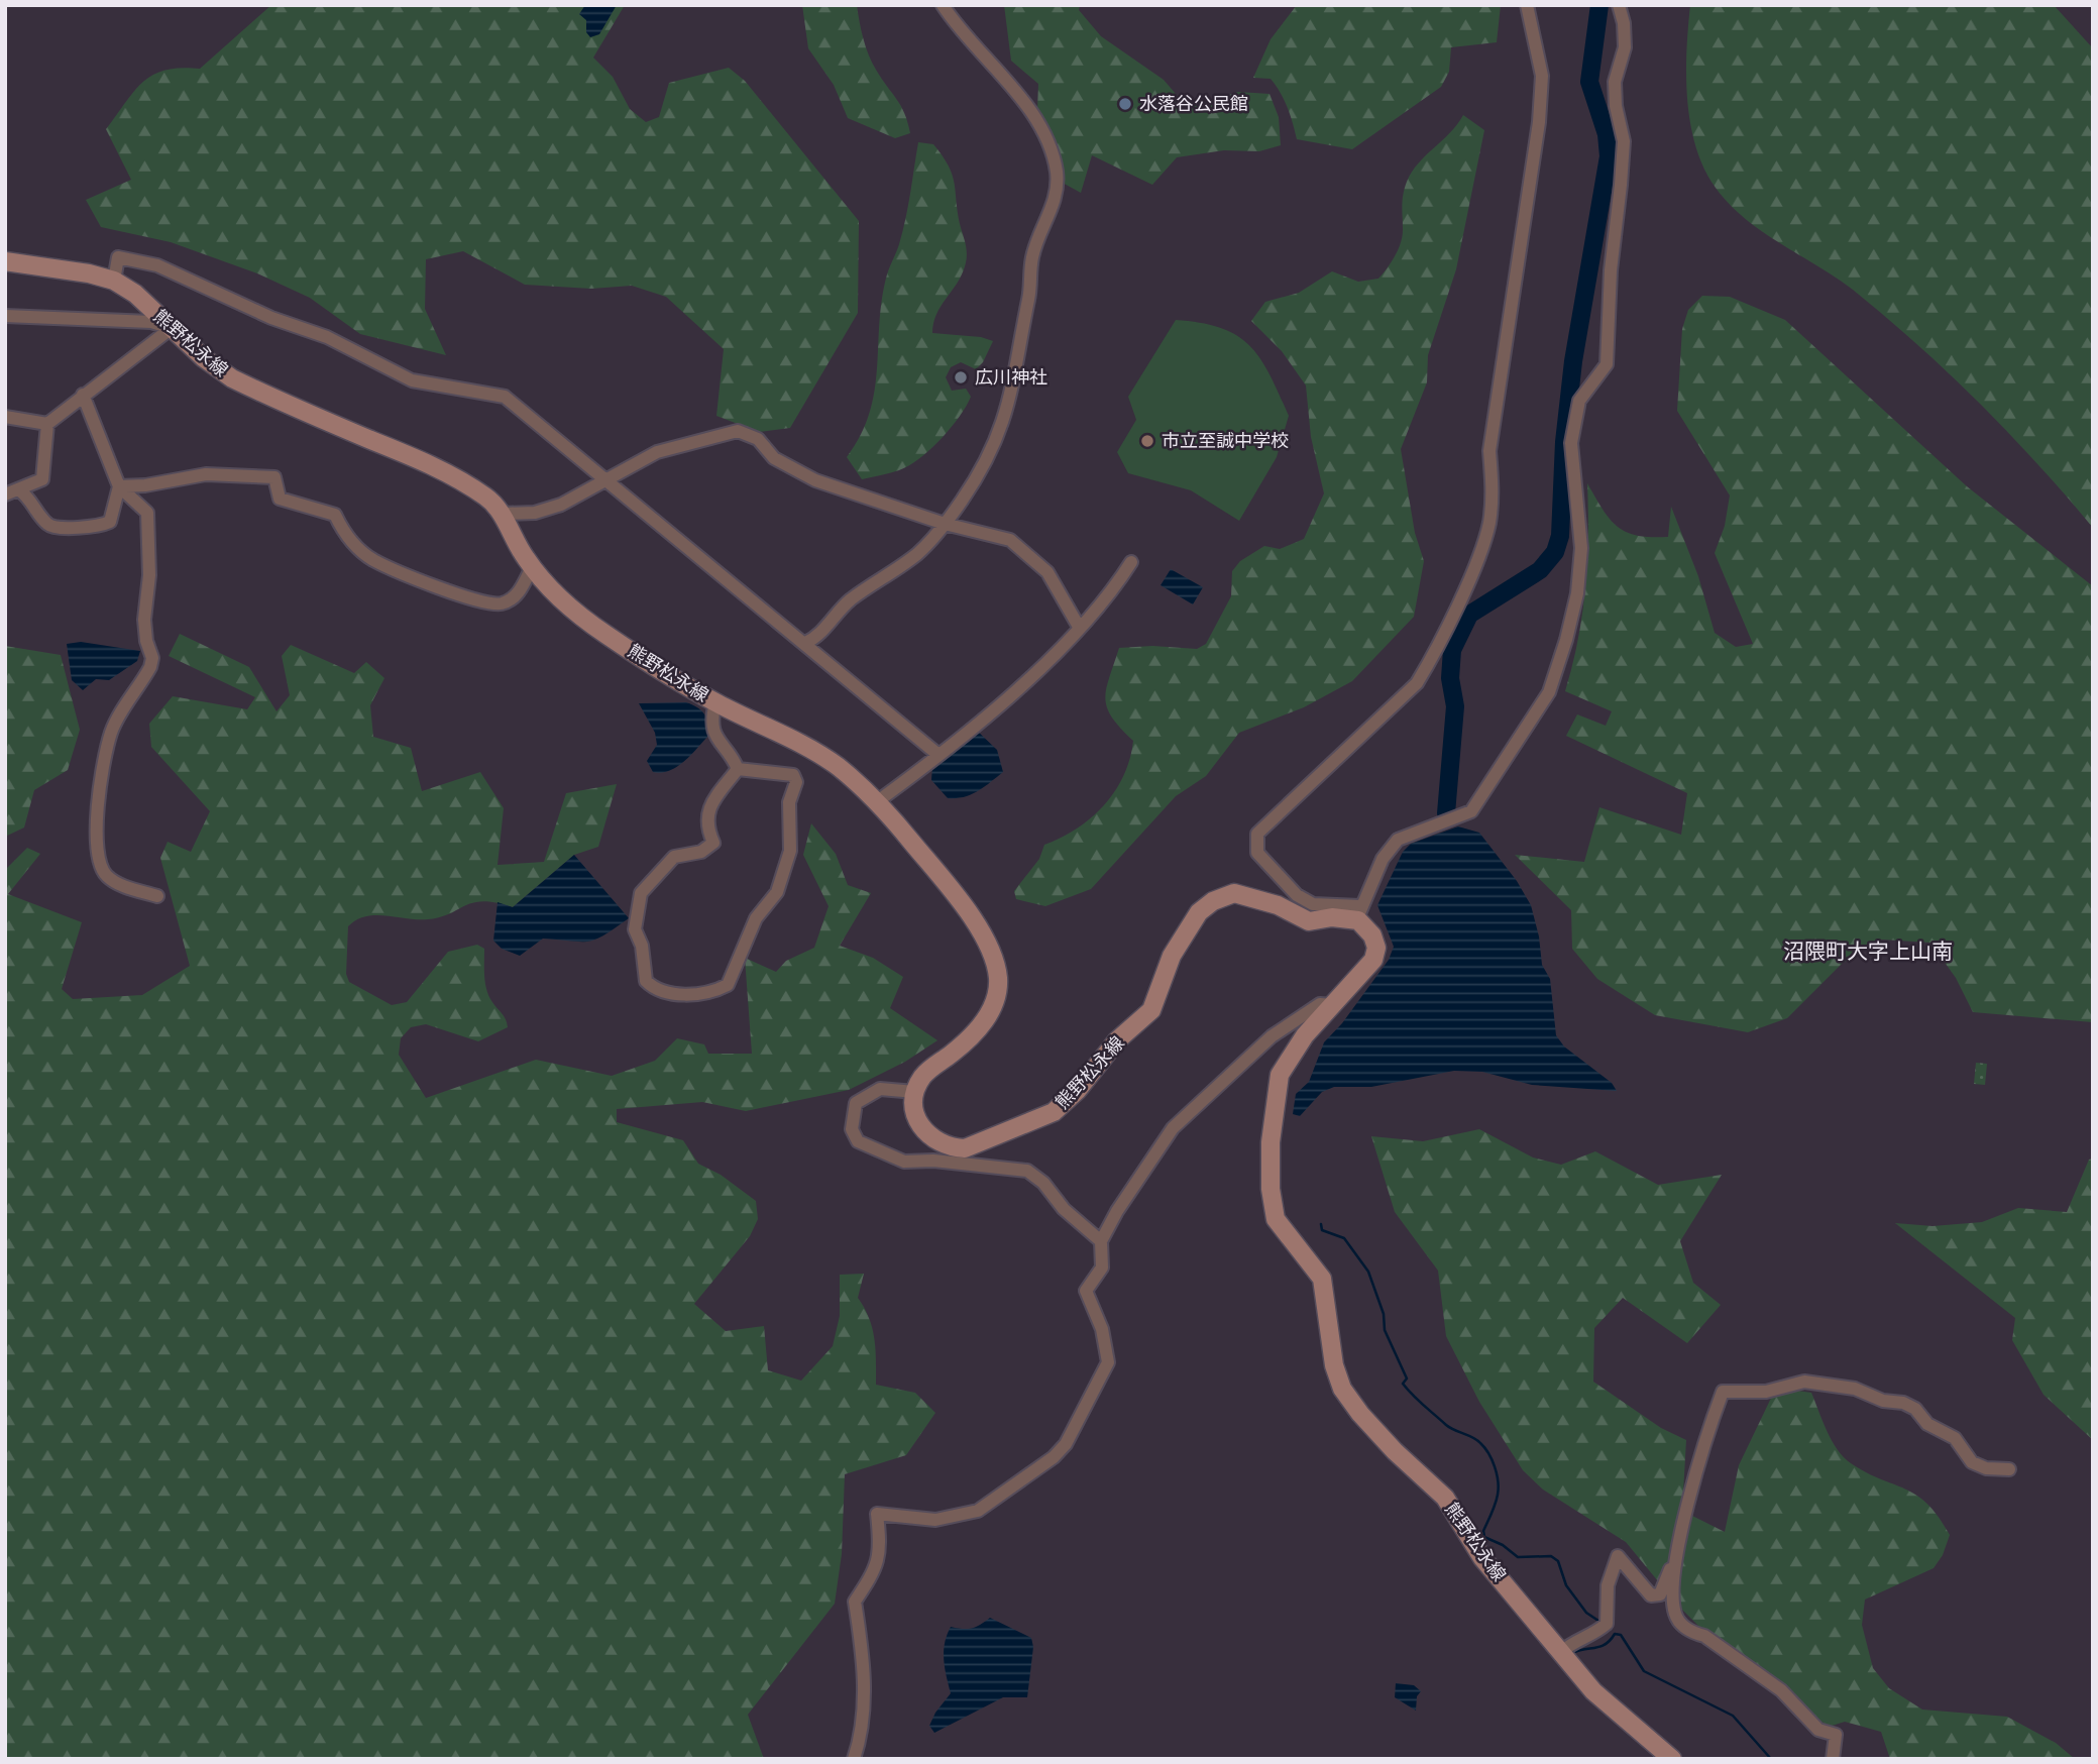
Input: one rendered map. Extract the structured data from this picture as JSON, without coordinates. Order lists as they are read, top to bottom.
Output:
{
  "streets": {
    "main road": ["熊野松永線"]
  },
  "districts": ["沼隈町大字上山南"],
  "places": ["水落谷公民館", "広川神社", "市立至誠中学校"]
}
